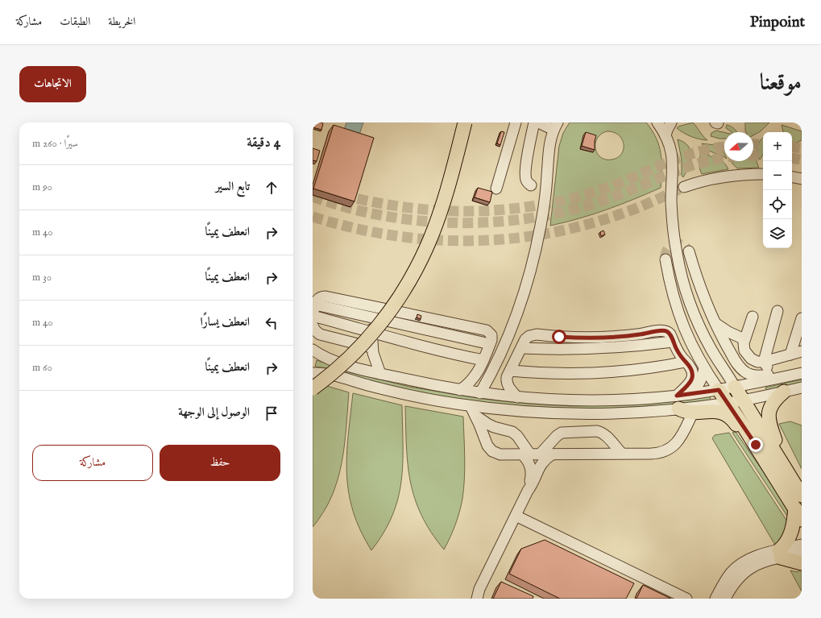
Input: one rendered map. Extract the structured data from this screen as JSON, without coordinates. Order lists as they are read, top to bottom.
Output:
{
  "north": "left",
  "page": {
    "header": "Pinpoint",
    "nav": ["الخريطة", "الطبقات", "مشاركة"],
    "title": "موقعنا",
    "buttons": [
      "الاتجاهات",
      ["حفظ", "مشاركة"]
    ],
    "heading": ["4 دقيقة", "سيرًا · 260 m"],
    "map_buttons": ["+", "−"],
    "list": [
      ["تابع السير", "90 m"],
      ["انعطف يمينًا", "40 m"],
      ["انعطف يمينًا", "30 m"],
      ["انعطف يسارًا", "40 m"],
      ["انعطف يمينًا", "60 m"],
      "الوصول إلى الوجهة"
    ]
  }
}
